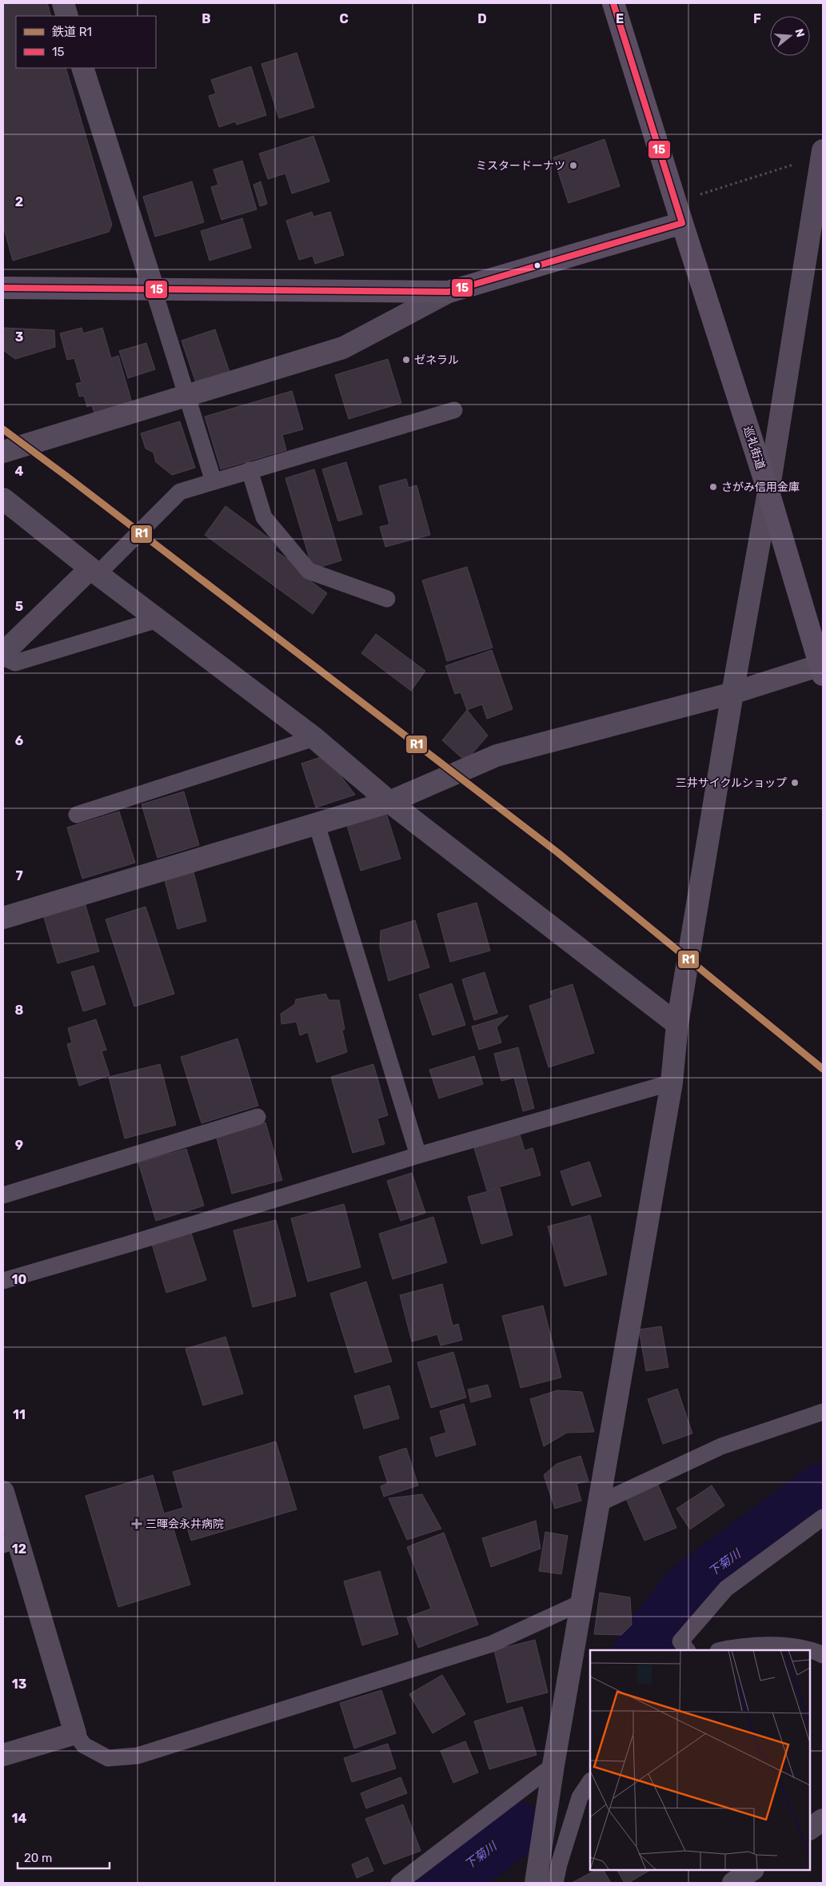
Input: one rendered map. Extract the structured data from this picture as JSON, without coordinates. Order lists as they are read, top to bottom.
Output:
{
  "streets": {
    "main road": ["巡礼街道"]
  },
  "water": ["下菊川"],
  "places": {
    "other": [
      "ミスタードーナツ",
      "ゼネラル",
      "さがみ信用金庫",
      "三井サイクルショップ"
    ],
    "health": ["三暉会永井病院"]
  },
  "lines": ["transit line 15", "rail line R1"],
  "legend": ["鉄道 R1", "15"],
  "scale_bar": "20 m",
  "north": "right",
  "grid": {
    "columns": [
      "B",
      "C",
      "D",
      "E",
      "F"
    ],
    "rows": [
      "2",
      "3",
      "4",
      "5",
      "6",
      "7",
      "8",
      "9",
      "10",
      "11",
      "12",
      "13",
      "14"
    ]
  }
}
